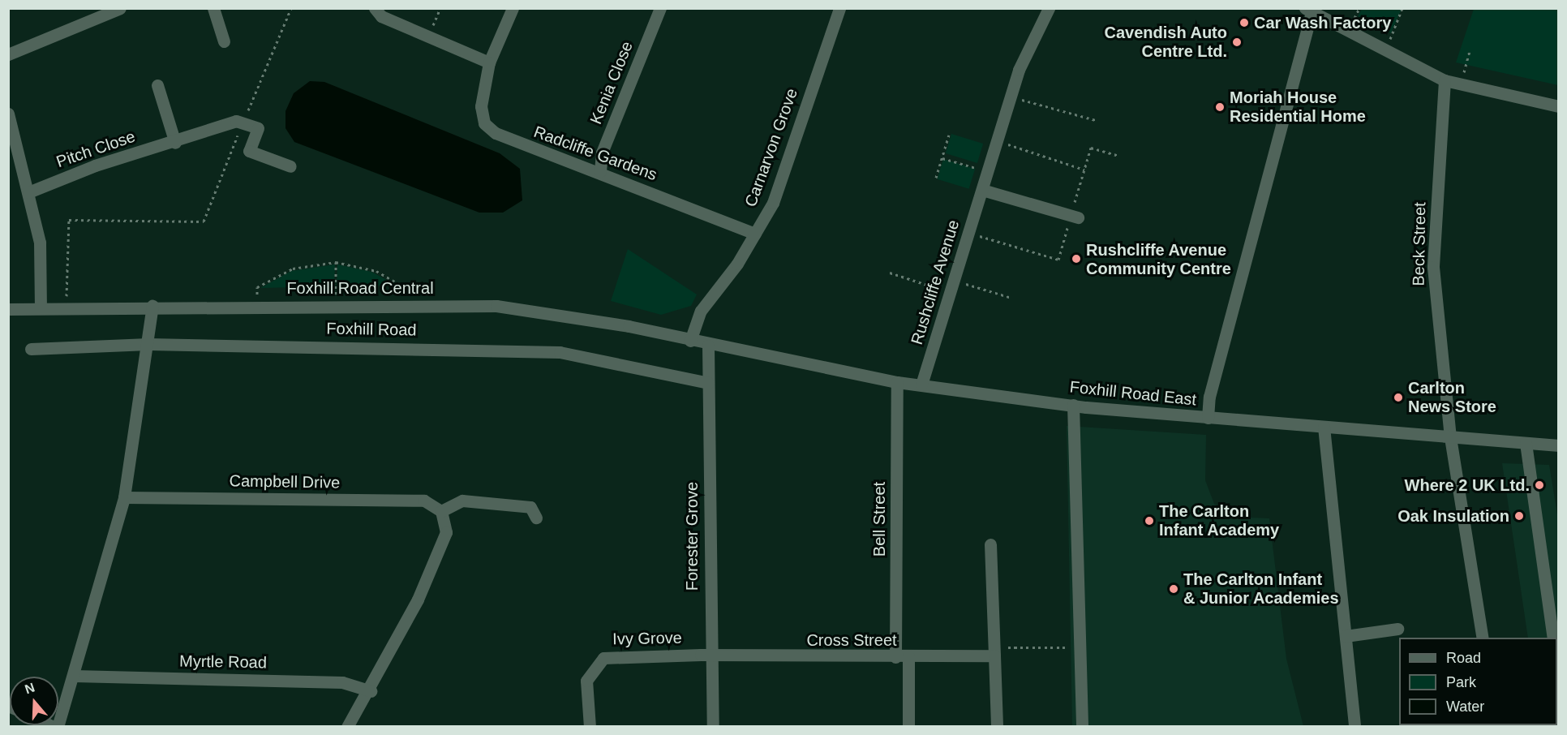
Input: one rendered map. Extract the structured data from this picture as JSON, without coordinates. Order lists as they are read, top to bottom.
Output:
{
  "streets": {
    "street": [
      "Kenia Close",
      "Carnarvon Grove",
      "Pitch Close",
      "Radcliffe Gardens",
      "Beck Street",
      "Rushcliffe Avenue",
      "Foxhill Road Central",
      "Foxhill Road",
      "Foxhill Road East",
      "Campbell Drive",
      "Bell Street",
      "Forester Grove",
      "Ivy Grove",
      "Cross Street",
      "Myrtle Road"
    ]
  },
  "crossings": [
    ["Kenia Close", "Radcliffe Gardens"],
    ["Carnarvon Grove", "Radcliffe Gardens"],
    ["Carnarvon Grove", "Foxhill Road Central"],
    ["Beck Street", "Foxhill Road East"],
    ["Rushcliffe Avenue", "Foxhill Road East"],
    ["Foxhill Road Central", "Foxhill Road East"],
    ["Foxhill Road Central", "Forester Grove"],
    ["Foxhill Road", "Forester Grove"],
    ["Foxhill Road East", "Bell Street"],
    ["Foxhill Road East", "Forester Grove"],
    ["Bell Street", "Cross Street"],
    ["Forester Grove", "Ivy Grove"],
    ["Forester Grove", "Cross Street"],
    ["Ivy Grove", "Cross Street"]
  ],
  "places": [
    "Car Wash Factory",
    "Cavendish Auto Centre Ltd.",
    "Moriah House Residential Home",
    "Rushcliffe Avenue Community Centre",
    "Carlton News Store",
    "Where 2 UK Ltd.",
    "Oak Insulation",
    "The Carlton Infant Academy",
    "The Carlton Infant & Junior Academies"
  ],
  "legend": ["Road", "Park", "Water"],
  "north": "top"
}
